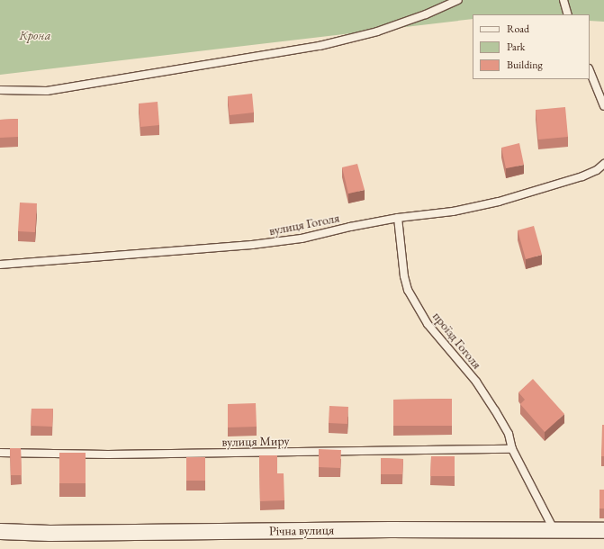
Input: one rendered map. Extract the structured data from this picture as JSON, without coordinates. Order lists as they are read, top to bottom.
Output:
{
  "streets": {
    "street": ["Річна вулиця"],
    "lane": ["вулиця Гоголя", "проїзд Гоголя", "вулиця Миру"]
  },
  "crossings": [
    ["вулиця Гоголя", "проїзд Гоголя"],
    ["проїзд Гоголя", "вулиця Миру"],
    ["проїзд Гоголя", "Річна вулиця"]
  ],
  "parks": ["Крона"],
  "legend": ["Road", "Park", "Building"]
}
